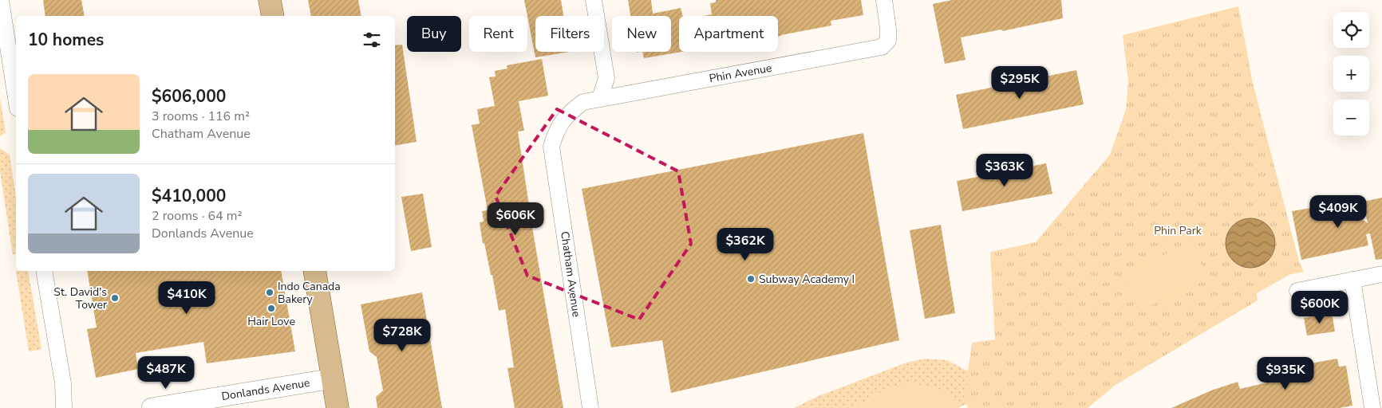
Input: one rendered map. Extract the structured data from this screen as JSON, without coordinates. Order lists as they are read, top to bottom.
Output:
{
  "streets": {
    "street": ["Phin Avenue", "Chatham Avenue", "Donlands Avenue"]
  },
  "crossings": [
    ["Phin Avenue", "Chatham Avenue"]
  ],
  "parks": ["Phin Park"],
  "places": [
    "Subway Academy I",
    "Indo Canada Bakery",
    "St. David's Tower",
    "Hair Love"
  ],
  "page": {
    "map_buttons": ["+", "−"],
    "chip": [
      "Buy",
      "Rent",
      "Filters",
      "New",
      "Apartment"
    ],
    "heading": "10 homes",
    "list": [
      {
        "name": "$606,000",
        "note": "3 rooms · 116 m² · Chatham Avenue"
      },
      {
        "name": "$410,000",
        "note": "2 rooms · 64 m² · Donlands Avenue"
      }
    ],
    "price": [
      "$295K",
      "$363K",
      "$409K",
      "$606K",
      "$362K",
      "$410K",
      "$600K",
      "$728K",
      "$487K",
      "$935K"
    ]
  }
}
